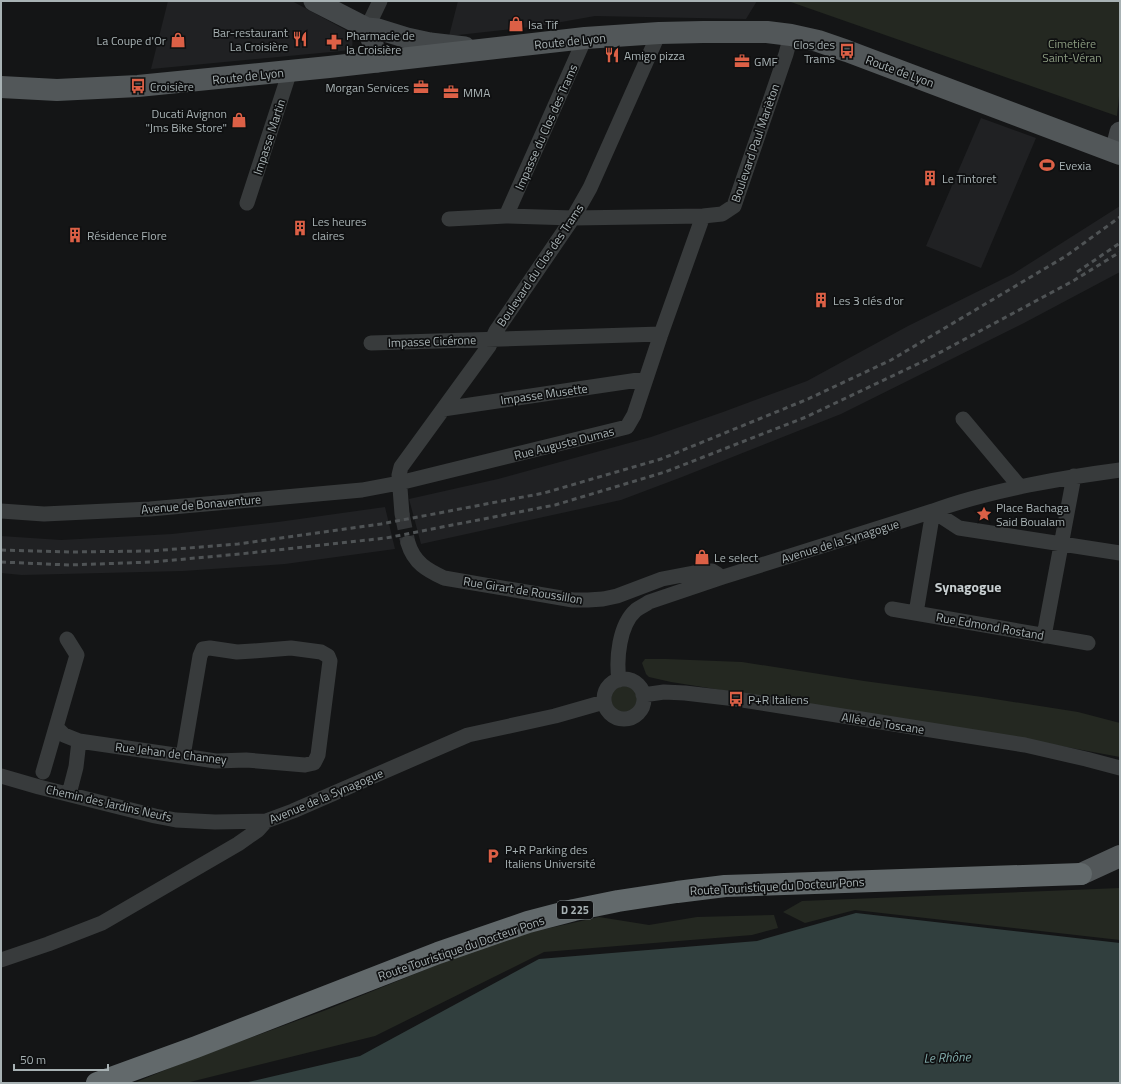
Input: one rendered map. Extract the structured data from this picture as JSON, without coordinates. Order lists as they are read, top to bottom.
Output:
{
  "streets": {
    "highway": ["Route Touristique du Docteur Pons", "D 225"],
    "main road": ["Route de Lyon"],
    "street": [
      "Impasse du Clos des Trams",
      "Impasse Martin",
      "Boulevard Paul Marièton",
      "Boulevard du Clos des Trams",
      "Impasse Cicérone",
      "Impasse Musette",
      "Rue Auguste Dumas",
      "Avenue de Bonaventure",
      "Avenue de la Synagogue",
      "Rue Girart de Roussillon",
      "Rue Edmond Rostand",
      "Allée de Toscane",
      "Rue Jehan de Channey",
      "Chemin des Jardins Neufs"
    ]
  },
  "crossings": [
    ["Route de Lyon", "Impasse du Clos des Trams"],
    ["Route de Lyon", "Impasse Martin"],
    ["Route de Lyon", "Boulevard Paul Marièton"],
    ["Route de Lyon", "Boulevard du Clos des Trams"],
    ["Impasse du Clos des Trams", "Boulevard Paul Marièton"],
    ["Boulevard Paul Marièton", "Boulevard du Clos des Trams"],
    ["Boulevard Paul Marièton", "Rue Auguste Dumas"],
    ["Boulevard du Clos des Trams", "Impasse Cicérone"],
    ["Boulevard du Clos des Trams", "Impasse Musette"],
    ["Boulevard du Clos des Trams", "Rue Auguste Dumas"],
    ["Boulevard du Clos des Trams", "Avenue de Bonaventure"],
    ["Impasse Cicérone", "Rue Auguste Dumas"],
    ["Impasse Musette", "Rue Auguste Dumas"],
    ["Rue Auguste Dumas", "Avenue de Bonaventure"],
    ["Avenue de la Synagogue", "Rue Girart de Roussillon"],
    ["Avenue de la Synagogue", "Allée de Toscane"],
    ["Avenue de la Synagogue", "Chemin des Jardins Neufs"],
    ["Route Touristique du Docteur Pons", "D 225"]
  ],
  "districts": ["Synagogue"],
  "water": ["Le Rhône"],
  "parks": ["Cimetière Saint-Véran"],
  "places": {
    "shop": [
      "Isa Tif",
      "La Coupe d'Or",
      "Ducati Avignon \"Jms Bike Store\"",
      "Le select"
    ],
    "restaurant": ["Bar-restaurant La Croisière", "Amigo pizza"],
    "pharmacy": ["Pharmacie de la Croisière"],
    "bus stop": ["Clos des Trams", "Croisière", "P+R Italiens"],
    "office": ["GMF", "Morgan Services", "MMA"],
    "sports": ["Evexia"],
    "building": [
      "Le Tintoret",
      "Les heures claires",
      "Résidence Flore",
      "Les 3 clés d'or"
    ],
    "place": ["Place Bachaga Said Boualam"],
    "parking": ["P+R Parking des Italiens Université"]
  },
  "scale_bar": "50 m"
}
